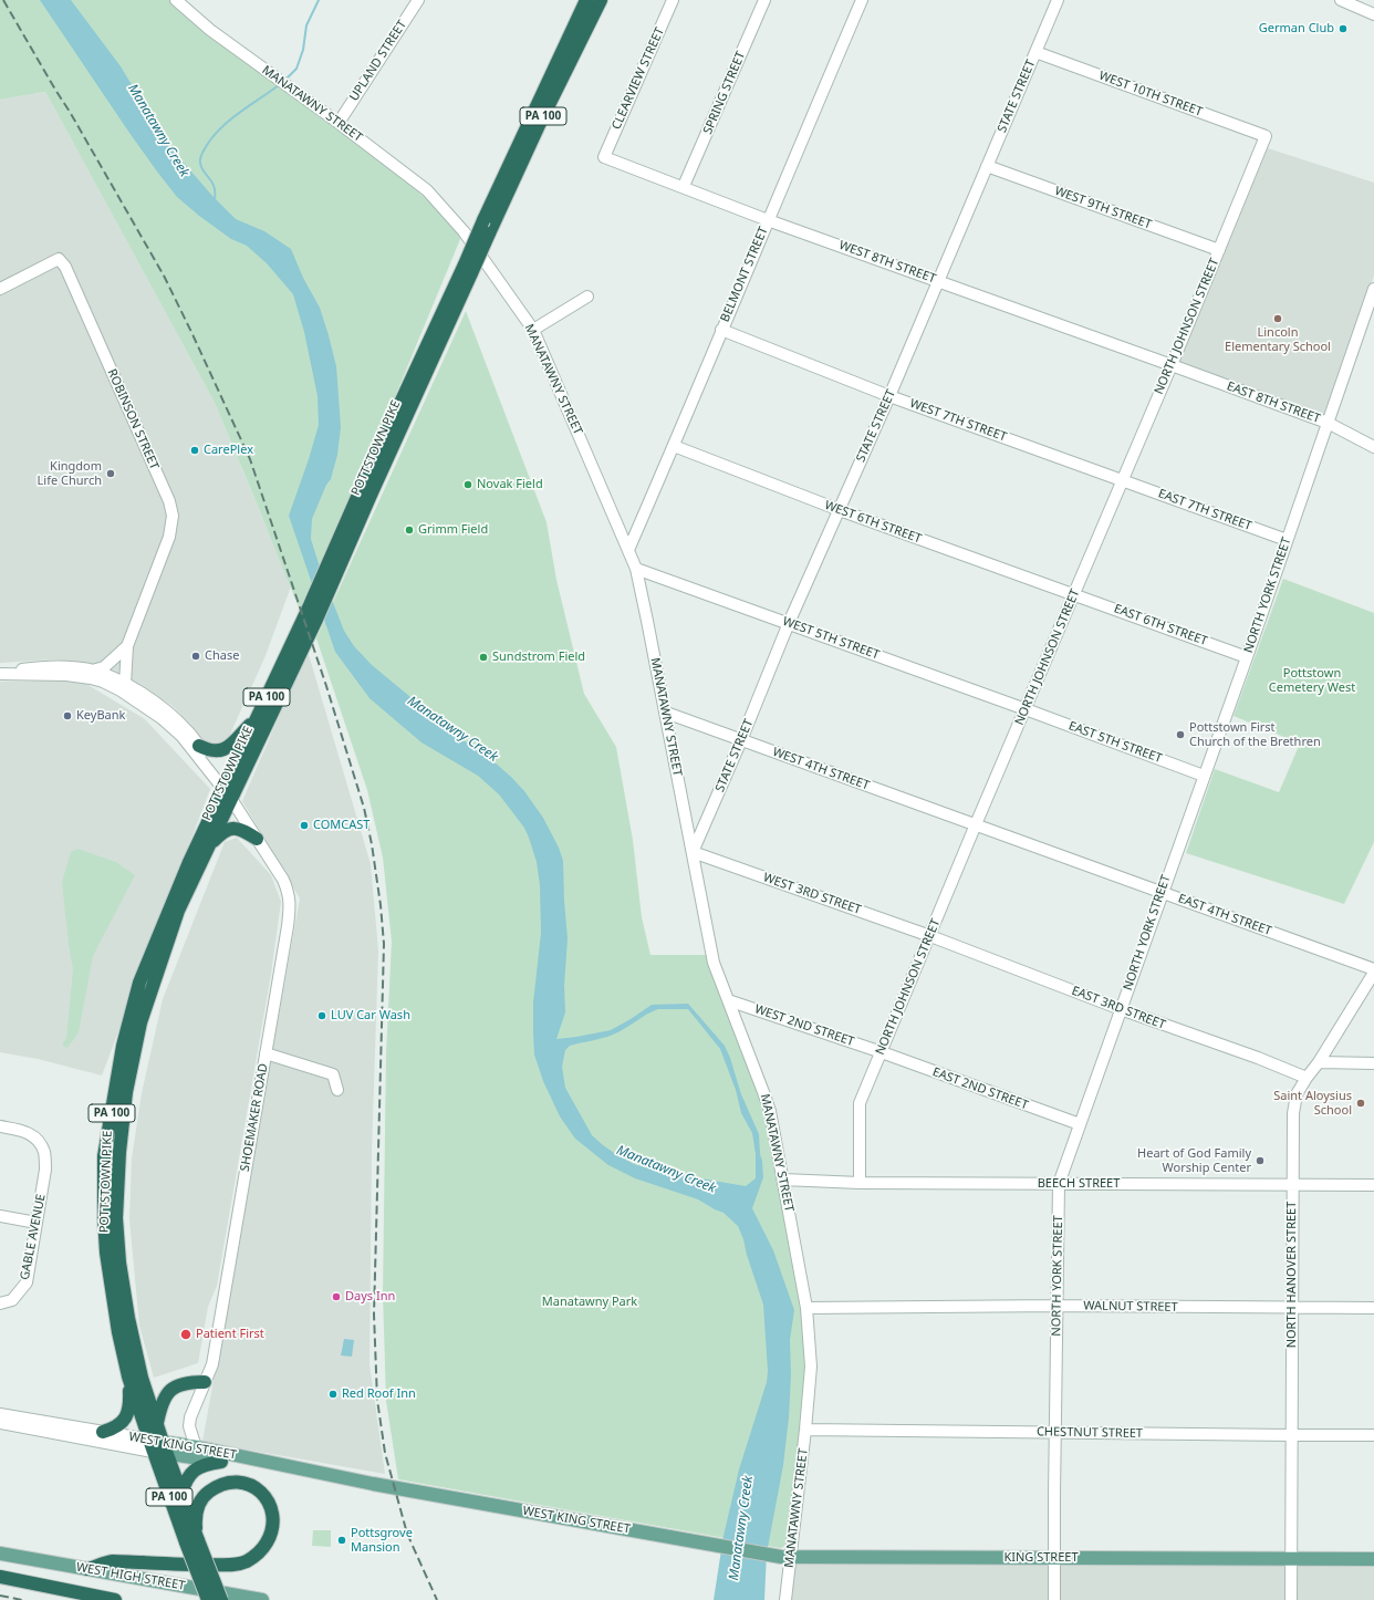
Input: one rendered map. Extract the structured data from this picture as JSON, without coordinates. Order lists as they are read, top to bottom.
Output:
{
  "streets": {
    "highway": ["PA 100", "POTTSTOWN PIKE"],
    "main road": ["WEST KING STREET", "KING STREET", "WEST HIGH STREET"],
    "street": [
      "UPLAND STREET",
      "CLEARVIEW STREET",
      "SPRING STREET",
      "WEST 10TH STREET",
      "STATE STREET",
      "MANATAWNY STREET",
      "WEST 9TH STREET",
      "WEST 8TH STREET",
      "BELMONT STREET",
      "NORTH JOHNSON STREET",
      "EAST 8TH STREET",
      "ROBINSON STREET",
      "WEST 7TH STREET",
      "EAST 7TH STREET",
      "WEST 6TH STREET",
      "NORTH YORK STREET",
      "EAST 6TH STREET",
      "WEST 5TH STREET",
      "EAST 5TH STREET",
      "WEST 4TH STREET",
      "WEST 3RD STREET",
      "EAST 4TH STREET",
      "EAST 3RD STREET",
      "WEST 2ND STREET",
      "EAST 2ND STREET",
      "SHOEMAKER ROAD",
      "BEECH STREET",
      "GABLE AVENUE",
      "NORTH HANOVER STREET",
      "WALNUT STREET",
      "CHESTNUT STREET"
    ]
  },
  "crossings": [
    ["UPLAND STREET", "MANATAWNY STREET"],
    ["CLEARVIEW STREET", "WEST 8TH STREET"],
    ["SPRING STREET", "WEST 8TH STREET"],
    ["WEST 10TH STREET", "STATE STREET"],
    ["WEST 10TH STREET", "NORTH JOHNSON STREET"],
    ["STATE STREET", "MANATAWNY STREET"],
    ["STATE STREET", "WEST 9TH STREET"],
    ["STATE STREET", "WEST 8TH STREET"],
    ["STATE STREET", "WEST 7TH STREET"],
    ["STATE STREET", "WEST 6TH STREET"],
    ["STATE STREET", "WEST 5TH STREET"],
    ["STATE STREET", "WEST 4TH STREET"],
    ["STATE STREET", "WEST 3RD STREET"],
    ["MANATAWNY STREET", "BELMONT STREET"],
    ["MANATAWNY STREET", "WEST 5TH STREET"],
    ["MANATAWNY STREET", "WEST 4TH STREET"],
    ["MANATAWNY STREET", "WEST 3RD STREET"],
    ["MANATAWNY STREET", "WEST 2ND STREET"],
    ["MANATAWNY STREET", "BEECH STREET"],
    ["MANATAWNY STREET", "WALNUT STREET"],
    ["MANATAWNY STREET", "CHESTNUT STREET"],
    ["MANATAWNY STREET", "WEST KING STREET"],
    ["MANATAWNY STREET", "KING STREET"],
    ["WEST 9TH STREET", "NORTH JOHNSON STREET"],
    ["WEST 8TH STREET", "BELMONT STREET"],
    ["WEST 8TH STREET", "NORTH JOHNSON STREET"],
    ["WEST 8TH STREET", "EAST 8TH STREET"],
    ["BELMONT STREET", "WEST 7TH STREET"],
    ["BELMONT STREET", "WEST 6TH STREET"],
    ["NORTH JOHNSON STREET", "EAST 8TH STREET"],
    ["NORTH JOHNSON STREET", "WEST 7TH STREET"],
    ["NORTH JOHNSON STREET", "EAST 7TH STREET"],
    ["NORTH JOHNSON STREET", "WEST 6TH STREET"],
    ["NORTH JOHNSON STREET", "EAST 6TH STREET"],
    ["NORTH JOHNSON STREET", "WEST 5TH STREET"],
    ["NORTH JOHNSON STREET", "EAST 5TH STREET"],
    ["NORTH JOHNSON STREET", "WEST 4TH STREET"],
    ["NORTH JOHNSON STREET", "WEST 3RD STREET"],
    ["NORTH JOHNSON STREET", "EAST 4TH STREET"],
    ["NORTH JOHNSON STREET", "EAST 3RD STREET"],
    ["NORTH JOHNSON STREET", "WEST 2ND STREET"],
    ["NORTH JOHNSON STREET", "EAST 2ND STREET"],
    ["NORTH JOHNSON STREET", "BEECH STREET"],
    ["EAST 8TH STREET", "NORTH YORK STREET"],
    ["ROBINSON STREET", "SHOEMAKER ROAD"],
    ["WEST 7TH STREET", "EAST 7TH STREET"],
    ["POTTSTOWN PIKE", "SHOEMAKER ROAD"],
    ["POTTSTOWN PIKE", "WEST KING STREET"],
    ["EAST 7TH STREET", "NORTH YORK STREET"],
    ["WEST 6TH STREET", "EAST 6TH STREET"],
    ["NORTH YORK STREET", "EAST 6TH STREET"],
    ["NORTH YORK STREET", "EAST 5TH STREET"],
    ["NORTH YORK STREET", "EAST 4TH STREET"],
    ["NORTH YORK STREET", "EAST 3RD STREET"],
    ["NORTH YORK STREET", "EAST 2ND STREET"],
    ["NORTH YORK STREET", "BEECH STREET"],
    ["NORTH YORK STREET", "WALNUT STREET"],
    ["NORTH YORK STREET", "CHESTNUT STREET"],
    ["NORTH YORK STREET", "KING STREET"],
    ["WEST 5TH STREET", "EAST 5TH STREET"],
    ["WEST 4TH STREET", "EAST 4TH STREET"],
    ["WEST 3RD STREET", "EAST 3RD STREET"],
    ["EAST 4TH STREET", "NORTH HANOVER STREET"],
    ["EAST 3RD STREET", "NORTH HANOVER STREET"],
    ["WEST 2ND STREET", "EAST 2ND STREET"],
    ["SHOEMAKER ROAD", "WEST KING STREET"],
    ["BEECH STREET", "NORTH HANOVER STREET"],
    ["NORTH HANOVER STREET", "WALNUT STREET"],
    ["NORTH HANOVER STREET", "CHESTNUT STREET"],
    ["NORTH HANOVER STREET", "KING STREET"],
    ["WEST KING STREET", "KING STREET"]
  ],
  "water": ["Manatawny Creek"],
  "parks": ["Pottstown Cemetery West", "Manatawny Park"],
  "places": [
    "German Club",
    "Lincoln Elementary School",
    "CarePlex",
    "Kingdom Life Church",
    "Novak Field",
    "Grimm Field",
    "Chase",
    "Sundstrom Field",
    "KeyBank",
    "Pottstown First Church of the Brethren",
    "COMCAST",
    "LUV Car Wash",
    "Saint Aloysius School",
    "Heart of God Family Worship Center",
    "Days Inn",
    "Patient First",
    "Red Roof Inn",
    "Pottsgrove Mansion"
  ]
}
